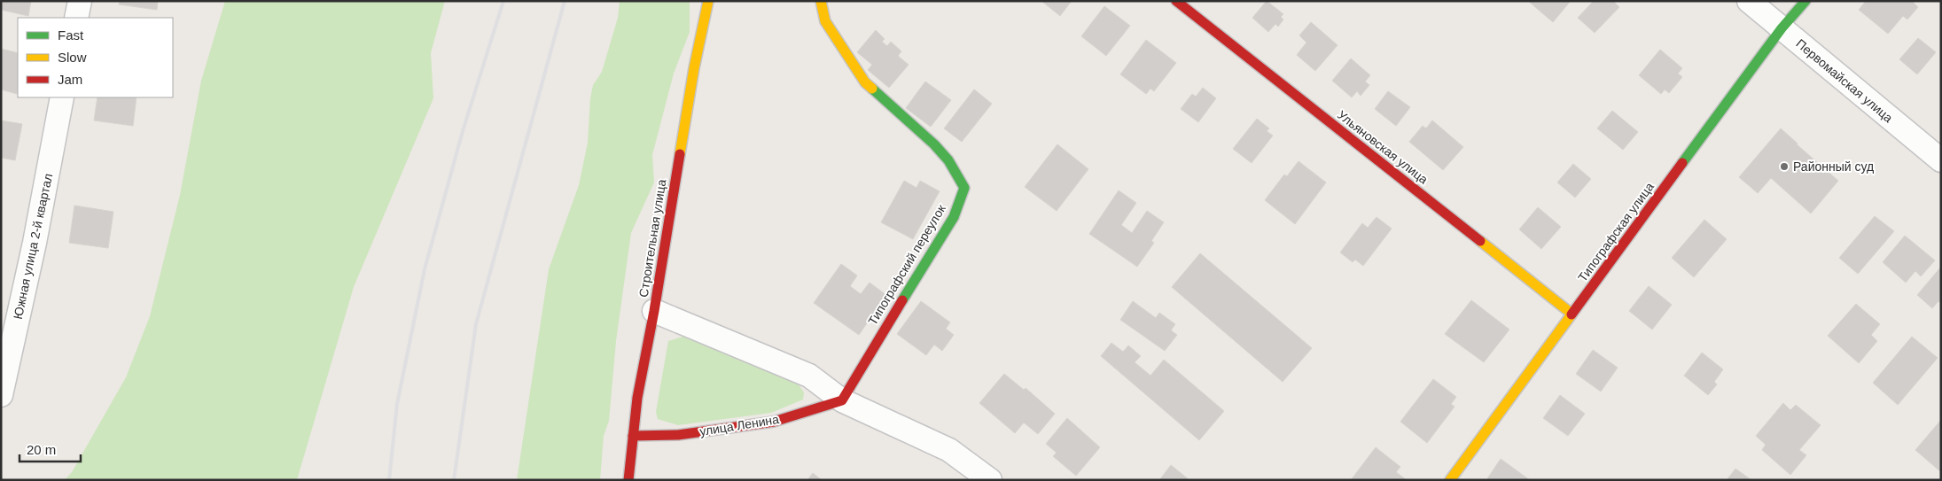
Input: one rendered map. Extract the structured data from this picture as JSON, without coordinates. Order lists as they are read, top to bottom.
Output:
{
  "streets": {
    "street": [
      "Первомайская улица",
      "Ульяновская улица",
      "Типографская улица",
      "Строительная улица",
      "Южная улица 2-й квартал",
      "Типографский переулок",
      "улица Ленина"
    ]
  },
  "crossings": [
    ["Первомайская улица", "Типографская улица"],
    ["Ульяновская улица", "Типографская улица"],
    ["Строительная улица", "улица Ленина"],
    ["Типографский переулок", "улица Ленина"]
  ],
  "places": ["Районный суд"],
  "legend": ["Fast", "Slow", "Jam"],
  "scale_bar": "20 m"
}
